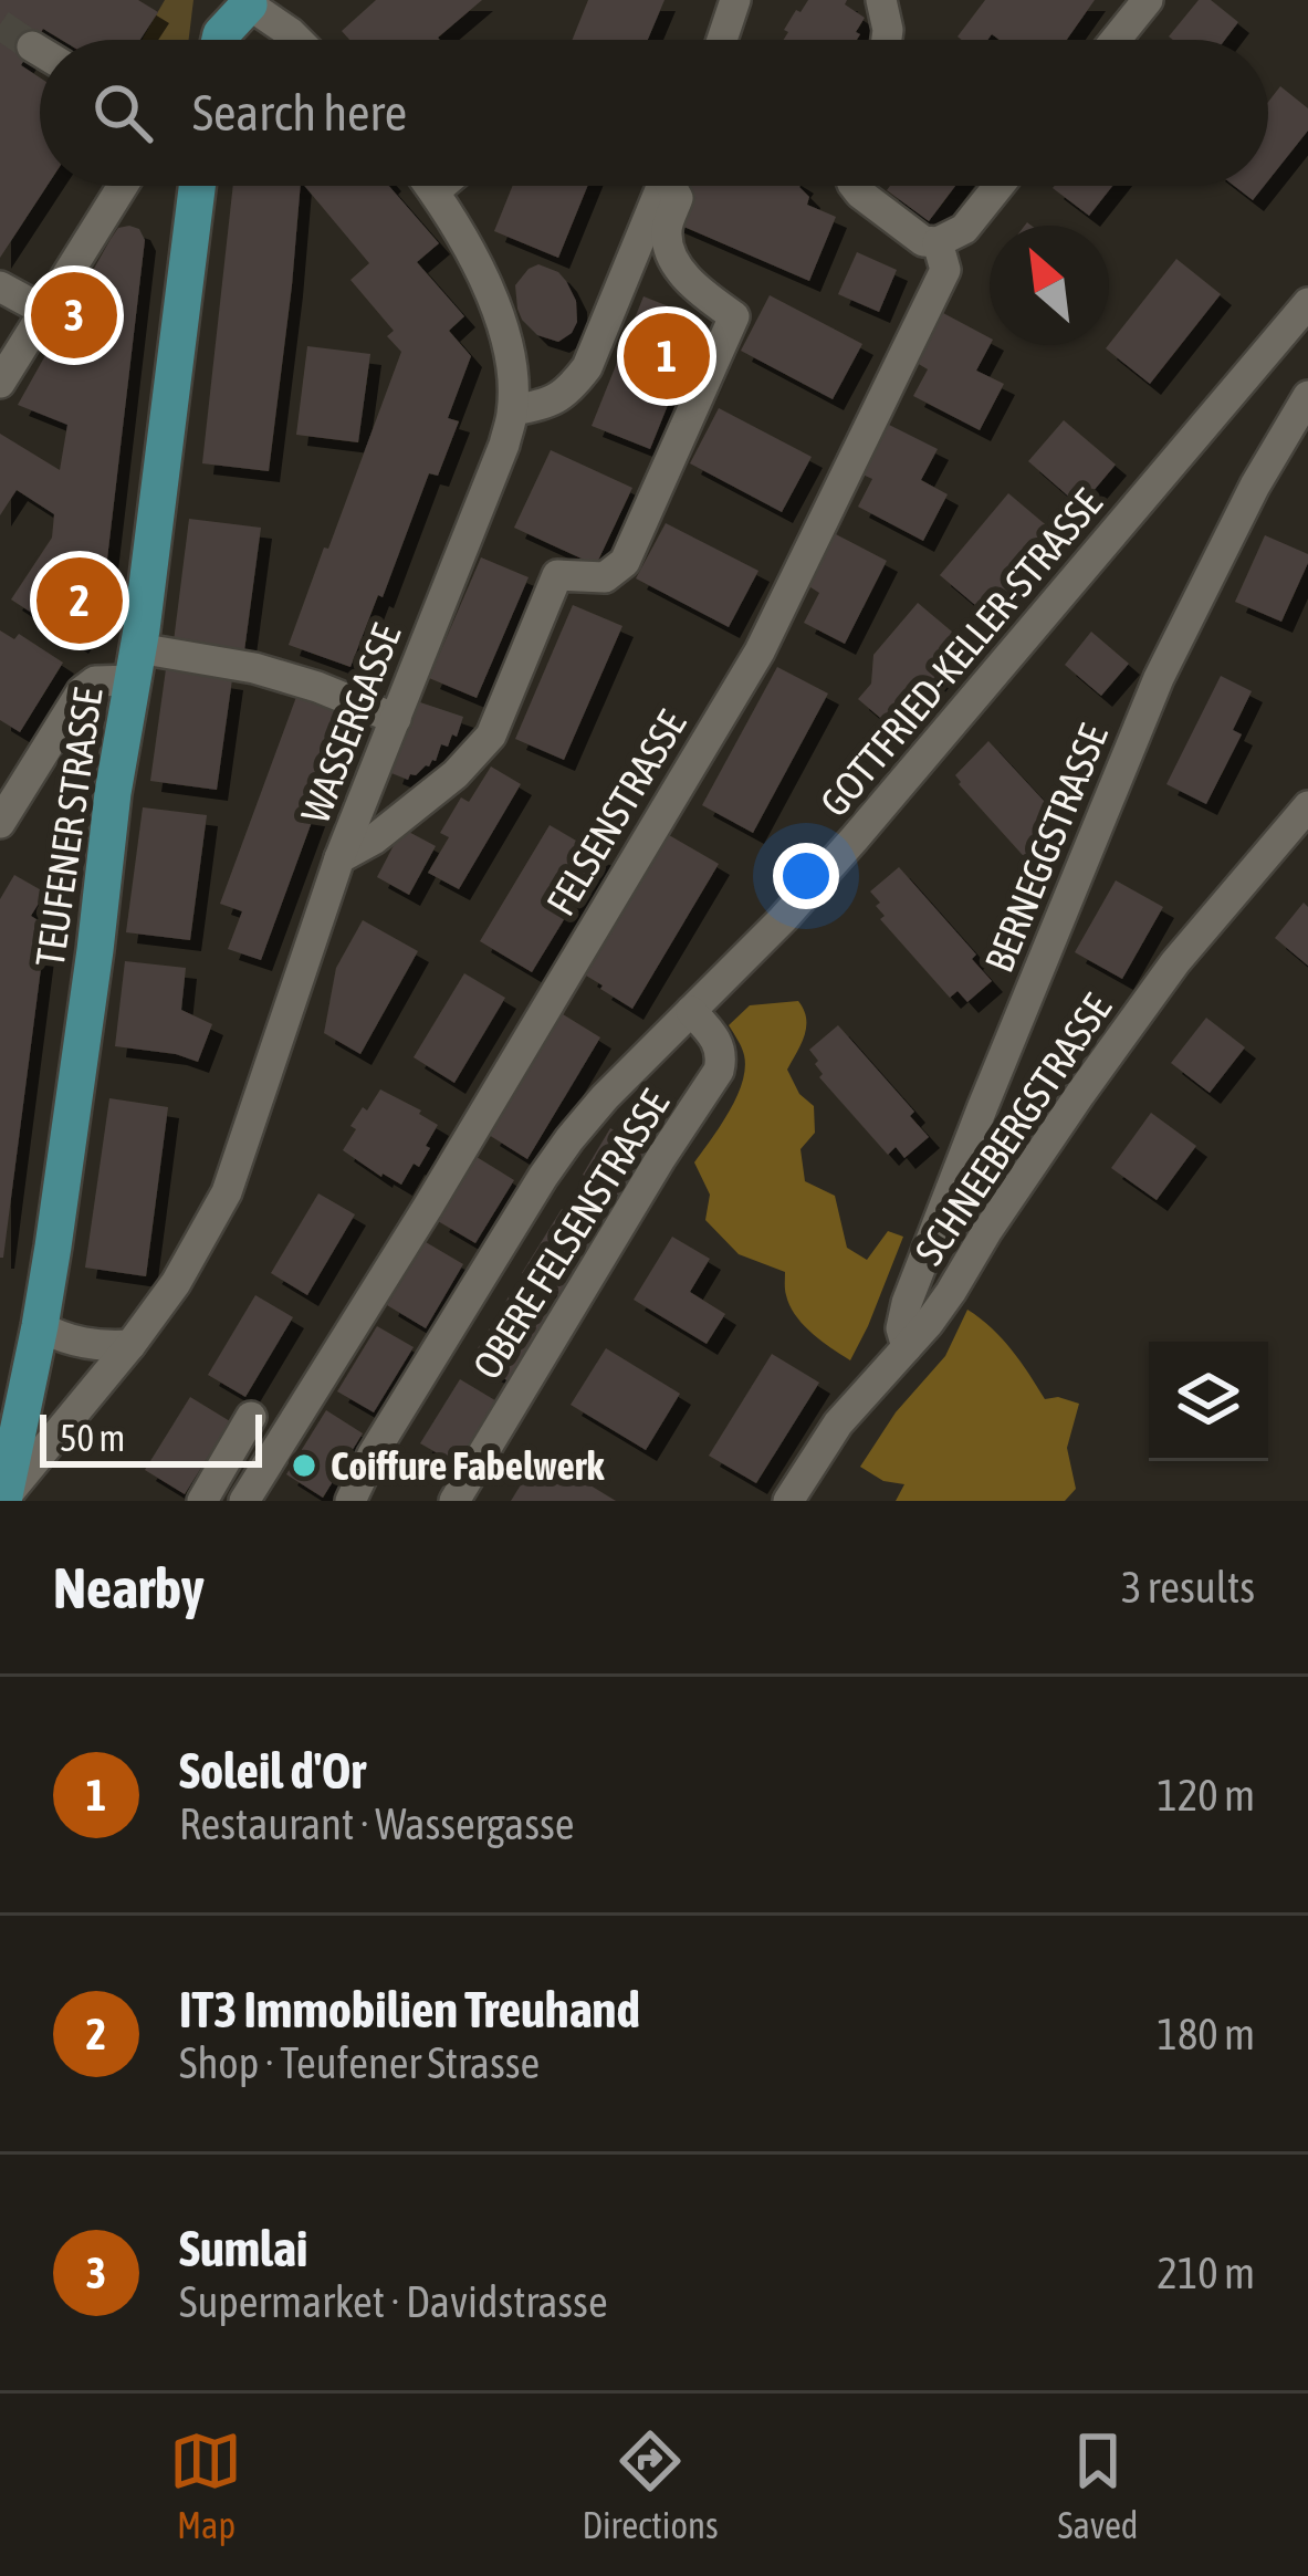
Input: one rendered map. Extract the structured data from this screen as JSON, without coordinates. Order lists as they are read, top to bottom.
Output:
{
  "streets": {
    "main road": ["TEUFENER STRASSE"],
    "street": [
      "GOTTFRIED-KELLER-STRASSE",
      "WASSERGASSE",
      "FELSENSTRASSE",
      "BERNEGGSTRASSE",
      "SCHNEEBERGSTRASSE",
      "OBERE FELSENSTRASSE"
    ]
  },
  "crossings": [
    ["GOTTFRIED-KELLER-STRASSE", "OBERE FELSENSTRASSE"],
    ["WASSERGASSE", "TEUFENER STRASSE"],
    ["BERNEGGSTRASSE", "SCHNEEBERGSTRASSE"]
  ],
  "places": ["Coiffure Fabelwerk"],
  "scale_bar": "50 m",
  "north": "top left",
  "page": {
    "search": "Search here",
    "pins": ["3", "1", "2"],
    "scale": "50 m",
    "heading": ["Nearby", "3 results"],
    "list": [
      {
        "mark": "1",
        "name": "Soleil d'Or",
        "note": "Restaurant · Wassergasse",
        "value": "120 m"
      },
      {
        "mark": "2",
        "name": "IT3 Immobilien Treuhand",
        "note": "Shop · Teufener Strasse",
        "value": "180 m"
      },
      {
        "mark": "3",
        "name": "Sumlai",
        "note": "Supermarket · Davidstrasse",
        "value": "210 m"
      }
    ],
    "nav": ["Map", "Directions", "Saved"]
  }
}
